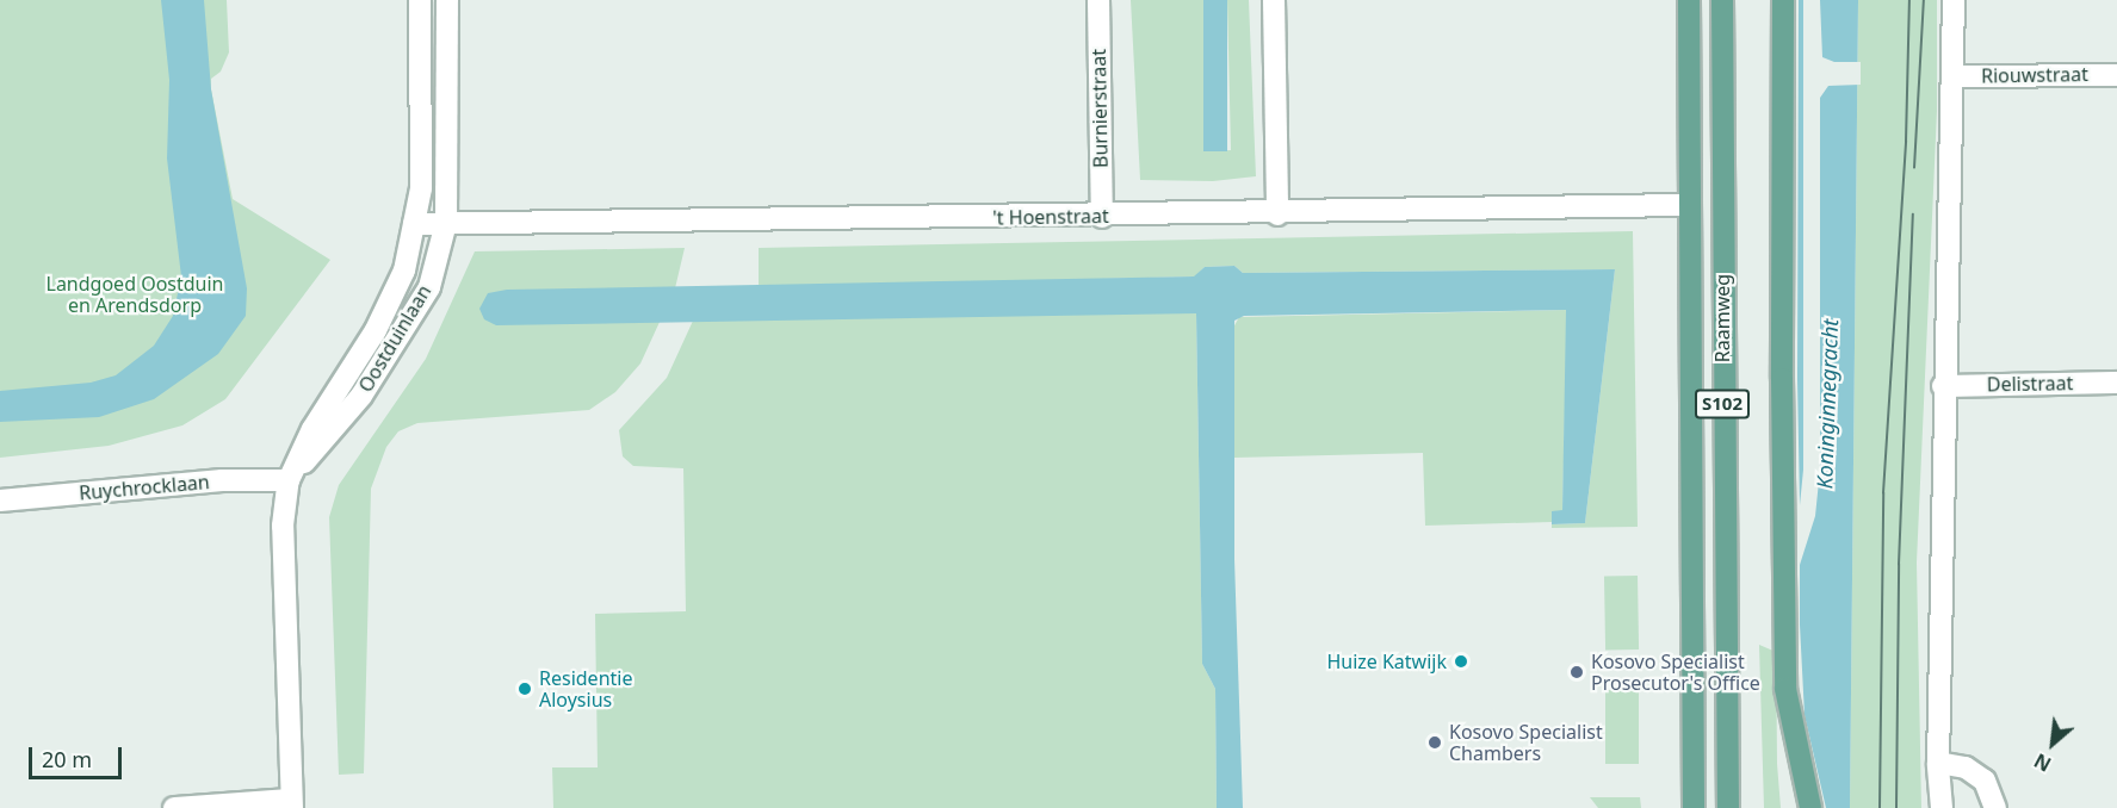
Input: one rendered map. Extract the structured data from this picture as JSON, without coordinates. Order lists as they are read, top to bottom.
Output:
{
  "streets": {
    "main road": ["Raamweg", "S102"],
    "street": [
      "Riouwstraat",
      "Burnierstraat",
      "'t Hoenstraat",
      "Oostduinlaan",
      "Delistraat",
      "Ruychrocklaan"
    ]
  },
  "crossings": [
    ["Burnierstraat", "'t Hoenstraat"],
    ["'t Hoenstraat", "Raamweg"],
    ["'t Hoenstraat", "Oostduinlaan"],
    ["Oostduinlaan", "Ruychrocklaan"]
  ],
  "water": ["Koninginnegracht"],
  "parks": ["Landgoed Oostduin en Arendsdorp"],
  "places": [
    "Huize Katwijk",
    "Kosovo Specialist Prosecutor's Office",
    "Residentie Aloysius",
    "Kosovo Specialist Chambers"
  ],
  "scale_bar": "20 m",
  "north": "bottom left"
}
